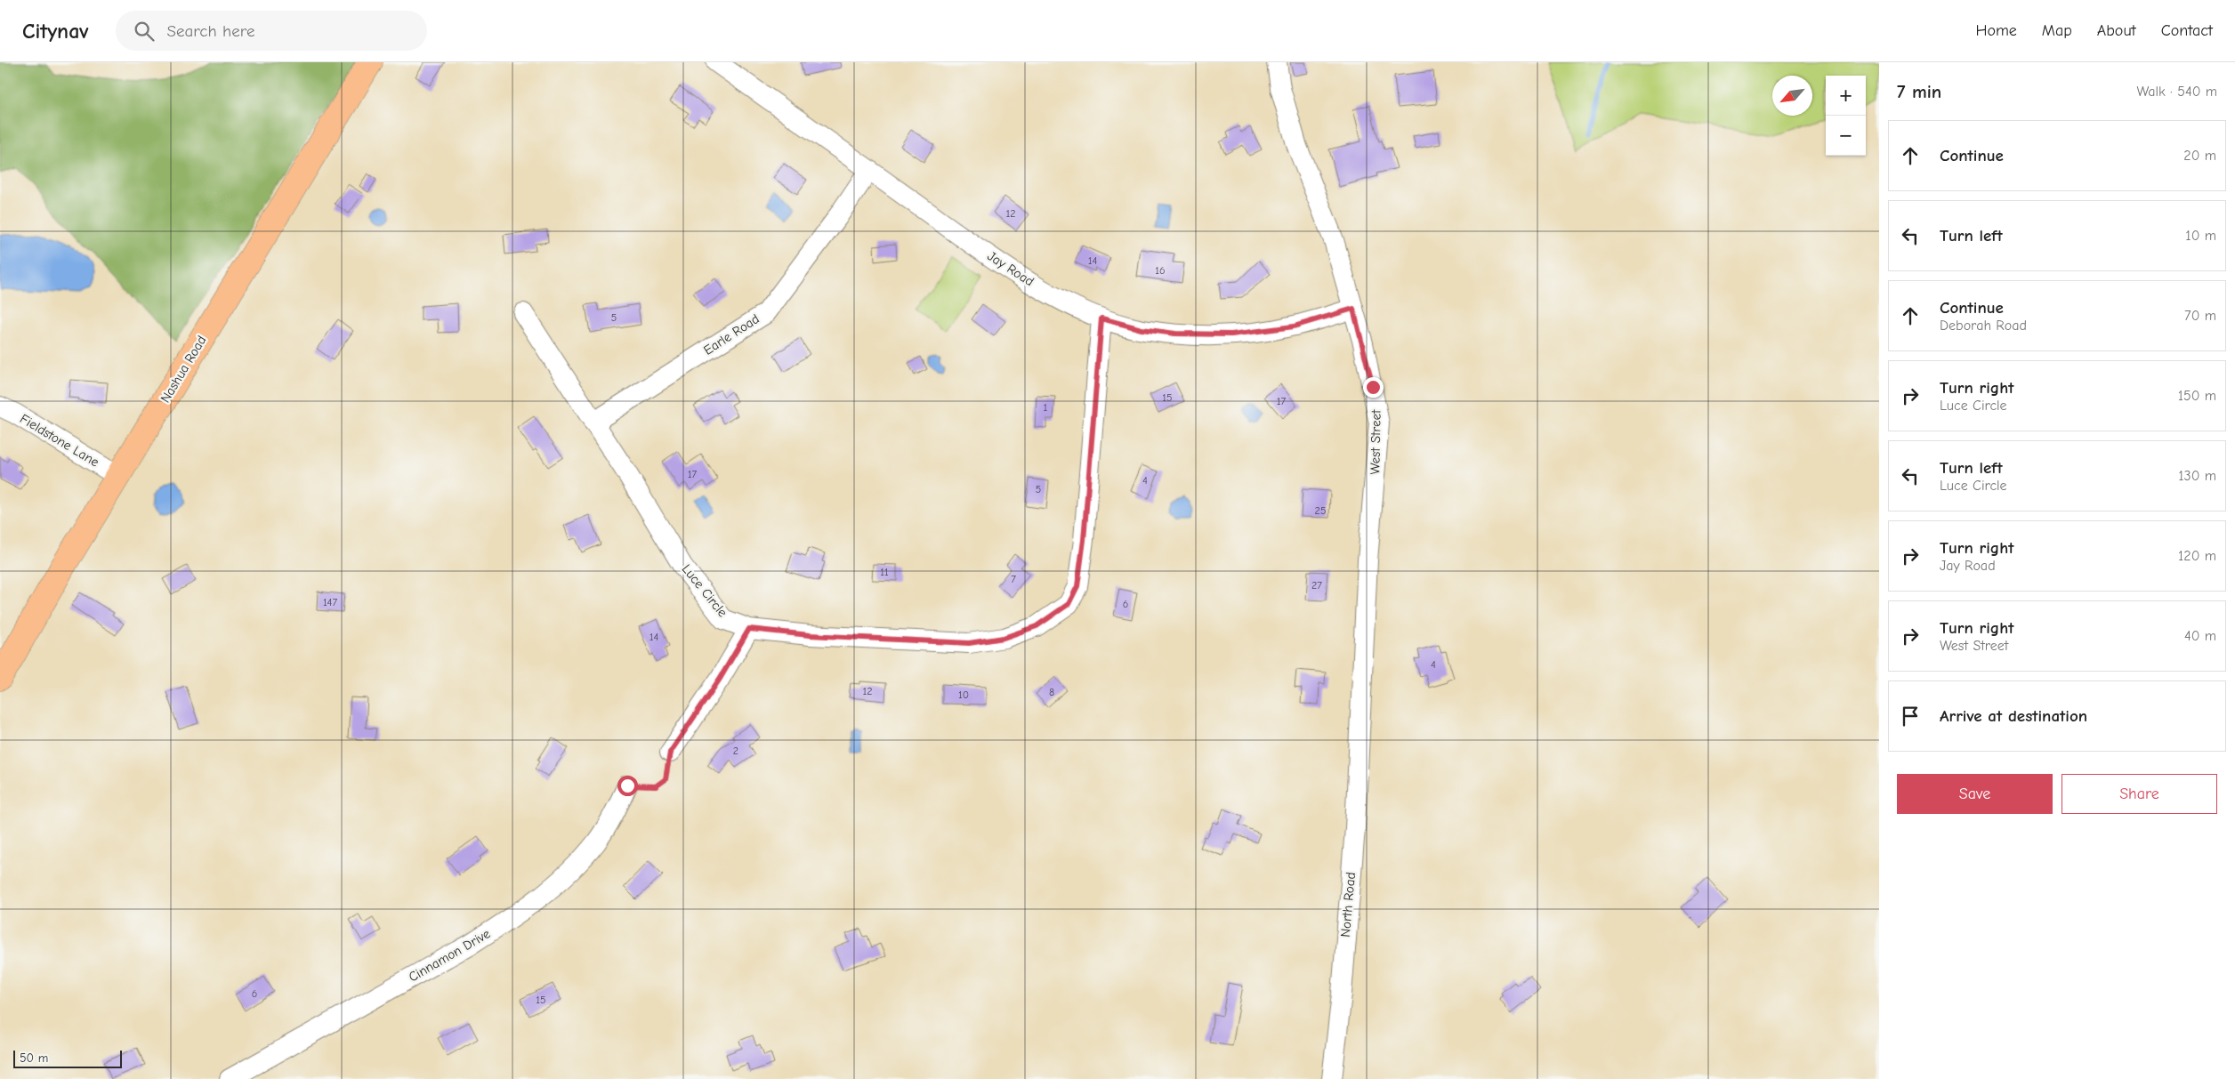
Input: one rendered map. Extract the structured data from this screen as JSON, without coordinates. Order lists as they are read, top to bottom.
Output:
{
  "streets": {
    "main road": ["Nashua Road"],
    "street": [
      "Jay Road",
      "Earle Road",
      "Fieldstone Lane",
      "West Street",
      "Luce Circle",
      "North Road",
      "Cinnamon Drive"
    ]
  },
  "crossings": [
    ["Jay Road", "Earle Road"],
    ["Jay Road", "West Street"],
    ["Jay Road", "Luce Circle"],
    ["Earle Road", "Luce Circle"],
    ["Nashua Road", "Fieldstone Lane"],
    ["West Street", "North Road"]
  ],
  "house_numbers": [
    "12",
    "14",
    "16",
    "5",
    "15",
    "17",
    "1",
    "17",
    "4",
    "5",
    "25",
    "11",
    "7",
    "27",
    "147",
    "6",
    "14",
    "4",
    "12",
    "8",
    "10",
    "2",
    "6",
    "15"
  ],
  "scale_bar": "50 m",
  "north": "bottom left",
  "page": {
    "header": "Citynav",
    "search": "Search here",
    "nav": [
      "Home",
      "Map",
      "About",
      "Contact"
    ],
    "heading": ["7 min", "Walk · 540 m"],
    "map_buttons": ["+", "−"],
    "list": [
      ["Continue", "20 m"],
      ["Turn left", "10 m"],
      ["Continue", "Deborah Road", "70 m"],
      ["Turn right", "Luce Circle", "150 m"],
      ["Turn left", "Luce Circle", "130 m"],
      ["Turn right", "Jay Road", "120 m"],
      ["Turn right", "West Street", "40 m"],
      "Arrive at destination"
    ],
    "buttons": ["Save", "Share"],
    "scale": "50 m"
  }
}
